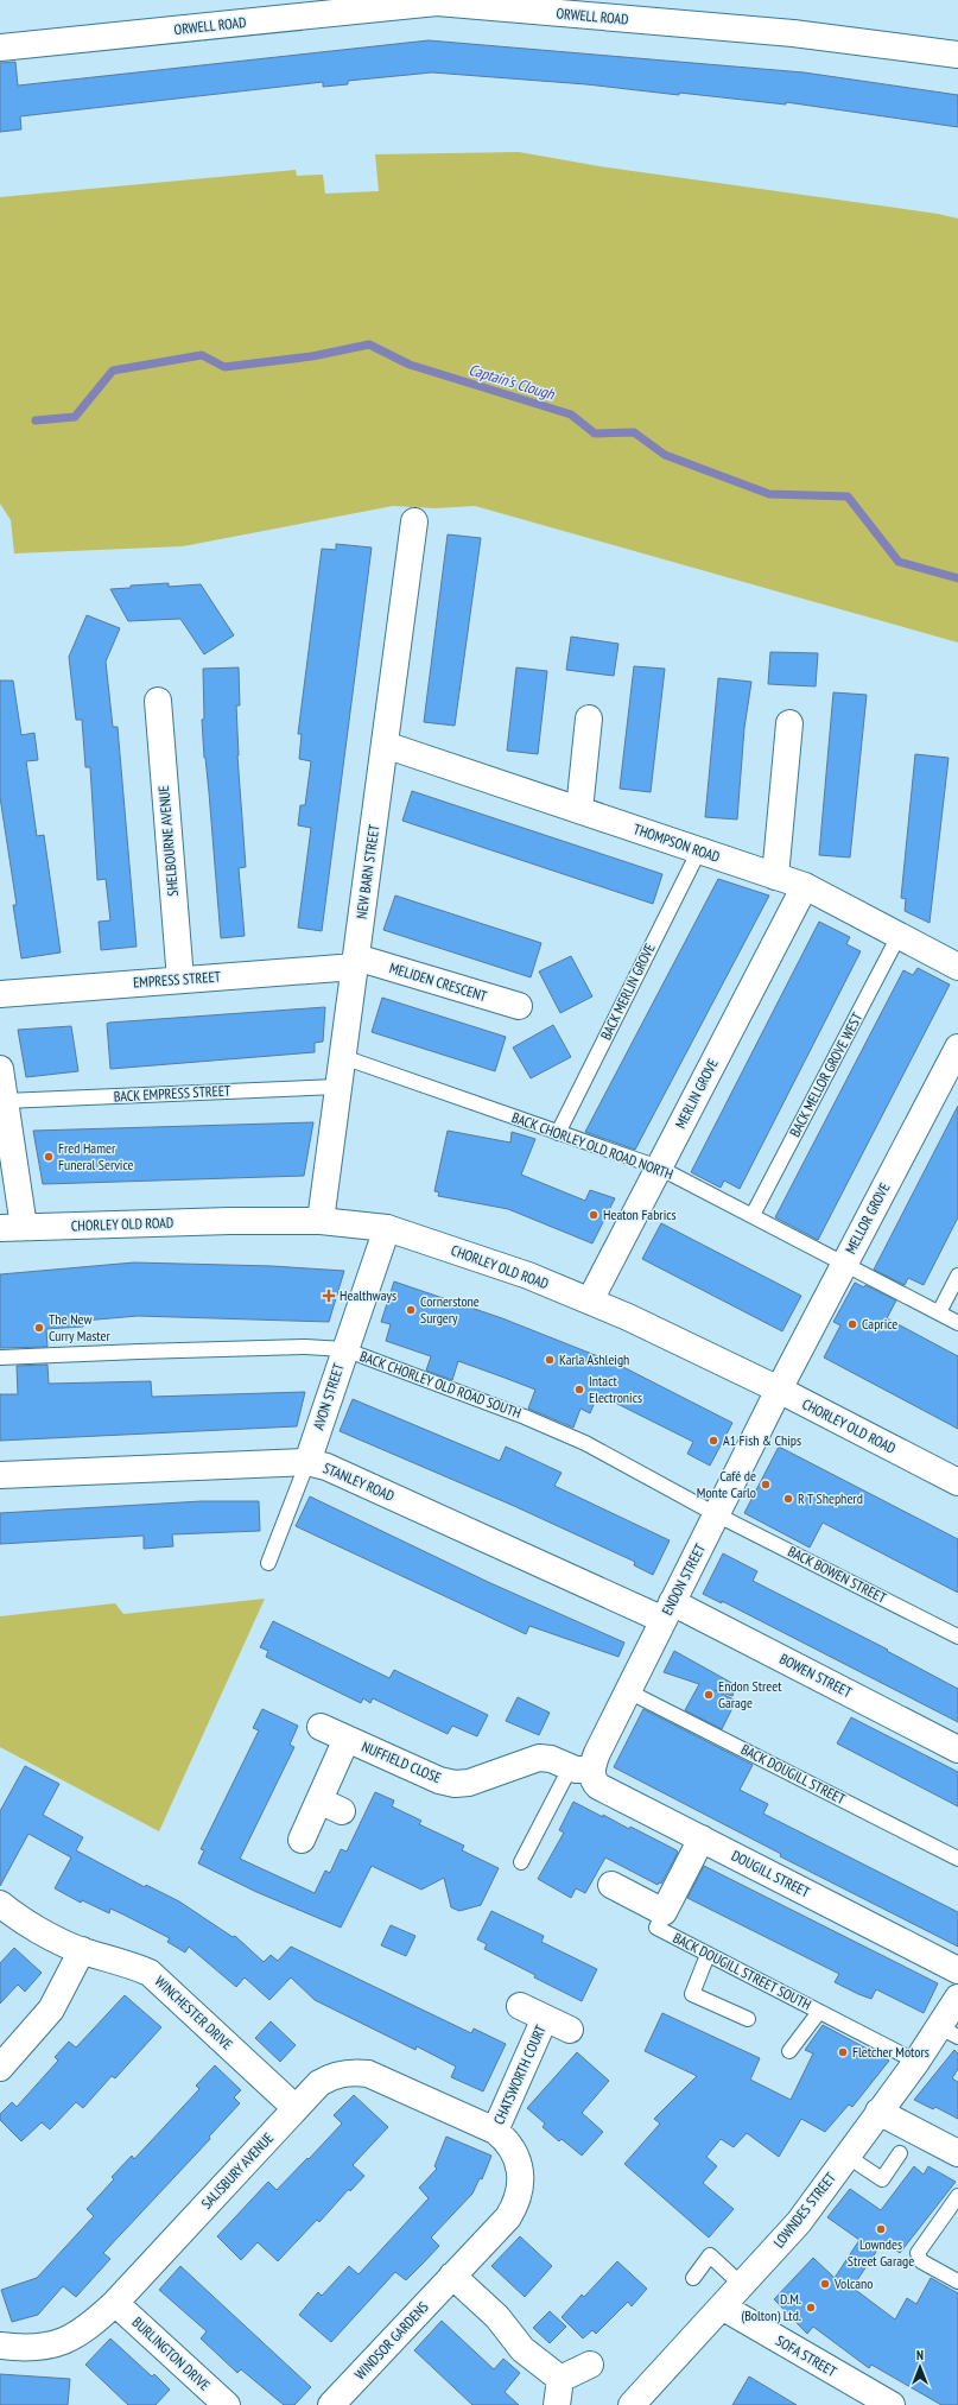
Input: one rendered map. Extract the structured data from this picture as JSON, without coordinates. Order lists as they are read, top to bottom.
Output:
{
  "streets": {
    "street": [
      "ORWELL ROAD",
      "SHELBOURNE AVENUE",
      "THOMPSON ROAD",
      "NEW BARN STREET",
      "EMPRESS STREET",
      "MELIDEN CRESCENT",
      "MERLIN GROVE",
      "MELLOR GROVE",
      "CHORLEY OLD ROAD",
      "AVON STREET",
      "STANLEY ROAD",
      "ENDON STREET",
      "BOWEN STREET",
      "NUFFIELD CLOSE",
      "DOUGILL STREET",
      "BACK DOUGILL STREET SOUTH",
      "WINCHESTER DRIVE",
      "CHATSWORTH COURT",
      "SALISBURY AVENUE",
      "LOWNDES STREET",
      "WINDSOR GARDENS",
      "BURLINGTON DRIVE",
      "SOFA STREET"
    ],
    "lane": [
      "BACK MERLIN GROVE",
      "BACK MELLOR GROVE WEST",
      "BACK EMPRESS STREET",
      "BACK CHORLEY OLD ROAD NORTH",
      "BACK CHORLEY OLD ROAD SOUTH",
      "BACK BOWEN STREET",
      "BACK DOUGILL STREET"
    ]
  },
  "crossings": [
    ["SHELBOURNE AVENUE", "EMPRESS STREET"],
    ["THOMPSON ROAD", "NEW BARN STREET"],
    ["THOMPSON ROAD", "BACK MERLIN GROVE"],
    ["THOMPSON ROAD", "BACK MELLOR GROVE WEST"],
    ["THOMPSON ROAD", "MERLIN GROVE"],
    ["NEW BARN STREET", "EMPRESS STREET"],
    ["NEW BARN STREET", "MELIDEN CRESCENT"],
    ["NEW BARN STREET", "BACK EMPRESS STREET"],
    ["NEW BARN STREET", "BACK CHORLEY OLD ROAD NORTH"],
    ["NEW BARN STREET", "CHORLEY OLD ROAD"],
    ["EMPRESS STREET", "MELIDEN CRESCENT"],
    ["BACK MERLIN GROVE", "BACK CHORLEY OLD ROAD NORTH"],
    ["BACK MELLOR GROVE WEST", "BACK CHORLEY OLD ROAD NORTH"],
    ["MERLIN GROVE", "BACK CHORLEY OLD ROAD NORTH"],
    ["MERLIN GROVE", "CHORLEY OLD ROAD"],
    ["BACK CHORLEY OLD ROAD NORTH", "MELLOR GROVE"],
    ["MELLOR GROVE", "CHORLEY OLD ROAD"],
    ["MELLOR GROVE", "ENDON STREET"],
    ["CHORLEY OLD ROAD", "AVON STREET"],
    ["CHORLEY OLD ROAD", "ENDON STREET"],
    ["BACK CHORLEY OLD ROAD SOUTH", "AVON STREET"],
    ["BACK CHORLEY OLD ROAD SOUTH", "BACK BOWEN STREET"],
    ["BACK CHORLEY OLD ROAD SOUTH", "ENDON STREET"],
    ["AVON STREET", "STANLEY ROAD"],
    ["STANLEY ROAD", "ENDON STREET"],
    ["STANLEY ROAD", "BOWEN STREET"],
    ["BACK BOWEN STREET", "ENDON STREET"],
    ["ENDON STREET", "BOWEN STREET"],
    ["ENDON STREET", "NUFFIELD CLOSE"],
    ["ENDON STREET", "BACK DOUGILL STREET"],
    ["ENDON STREET", "DOUGILL STREET"],
    ["NUFFIELD CLOSE", "DOUGILL STREET"],
    ["DOUGILL STREET", "BACK DOUGILL STREET SOUTH"],
    ["BACK DOUGILL STREET SOUTH", "LOWNDES STREET"],
    ["WINCHESTER DRIVE", "SALISBURY AVENUE"],
    ["CHATSWORTH COURT", "SALISBURY AVENUE"],
    ["CHATSWORTH COURT", "WINDSOR GARDENS"],
    ["SALISBURY AVENUE", "WINDSOR GARDENS"],
    ["SALISBURY AVENUE", "BURLINGTON DRIVE"],
    ["LOWNDES STREET", "SOFA STREET"]
  ],
  "water": ["Captain's Clough"],
  "places": {
    "other": [
      "Fred Hamer Funeral Service",
      "Heaton Fabrics",
      "Cornerstone Surgery",
      "Caprice",
      "The New Curry Master",
      "Karla Ashleigh",
      "Intact Electronics",
      "A1 Fish & Chips",
      "Café de Monte Carlo",
      "R T Shepherd",
      "Endon Street Garage",
      "Fletcher Motors",
      "Lowndes Street Garage",
      "Volcano",
      "D.M. (Bolton) Ltd."
    ],
    "health": ["Healthways"]
  },
  "north": "top"
}
